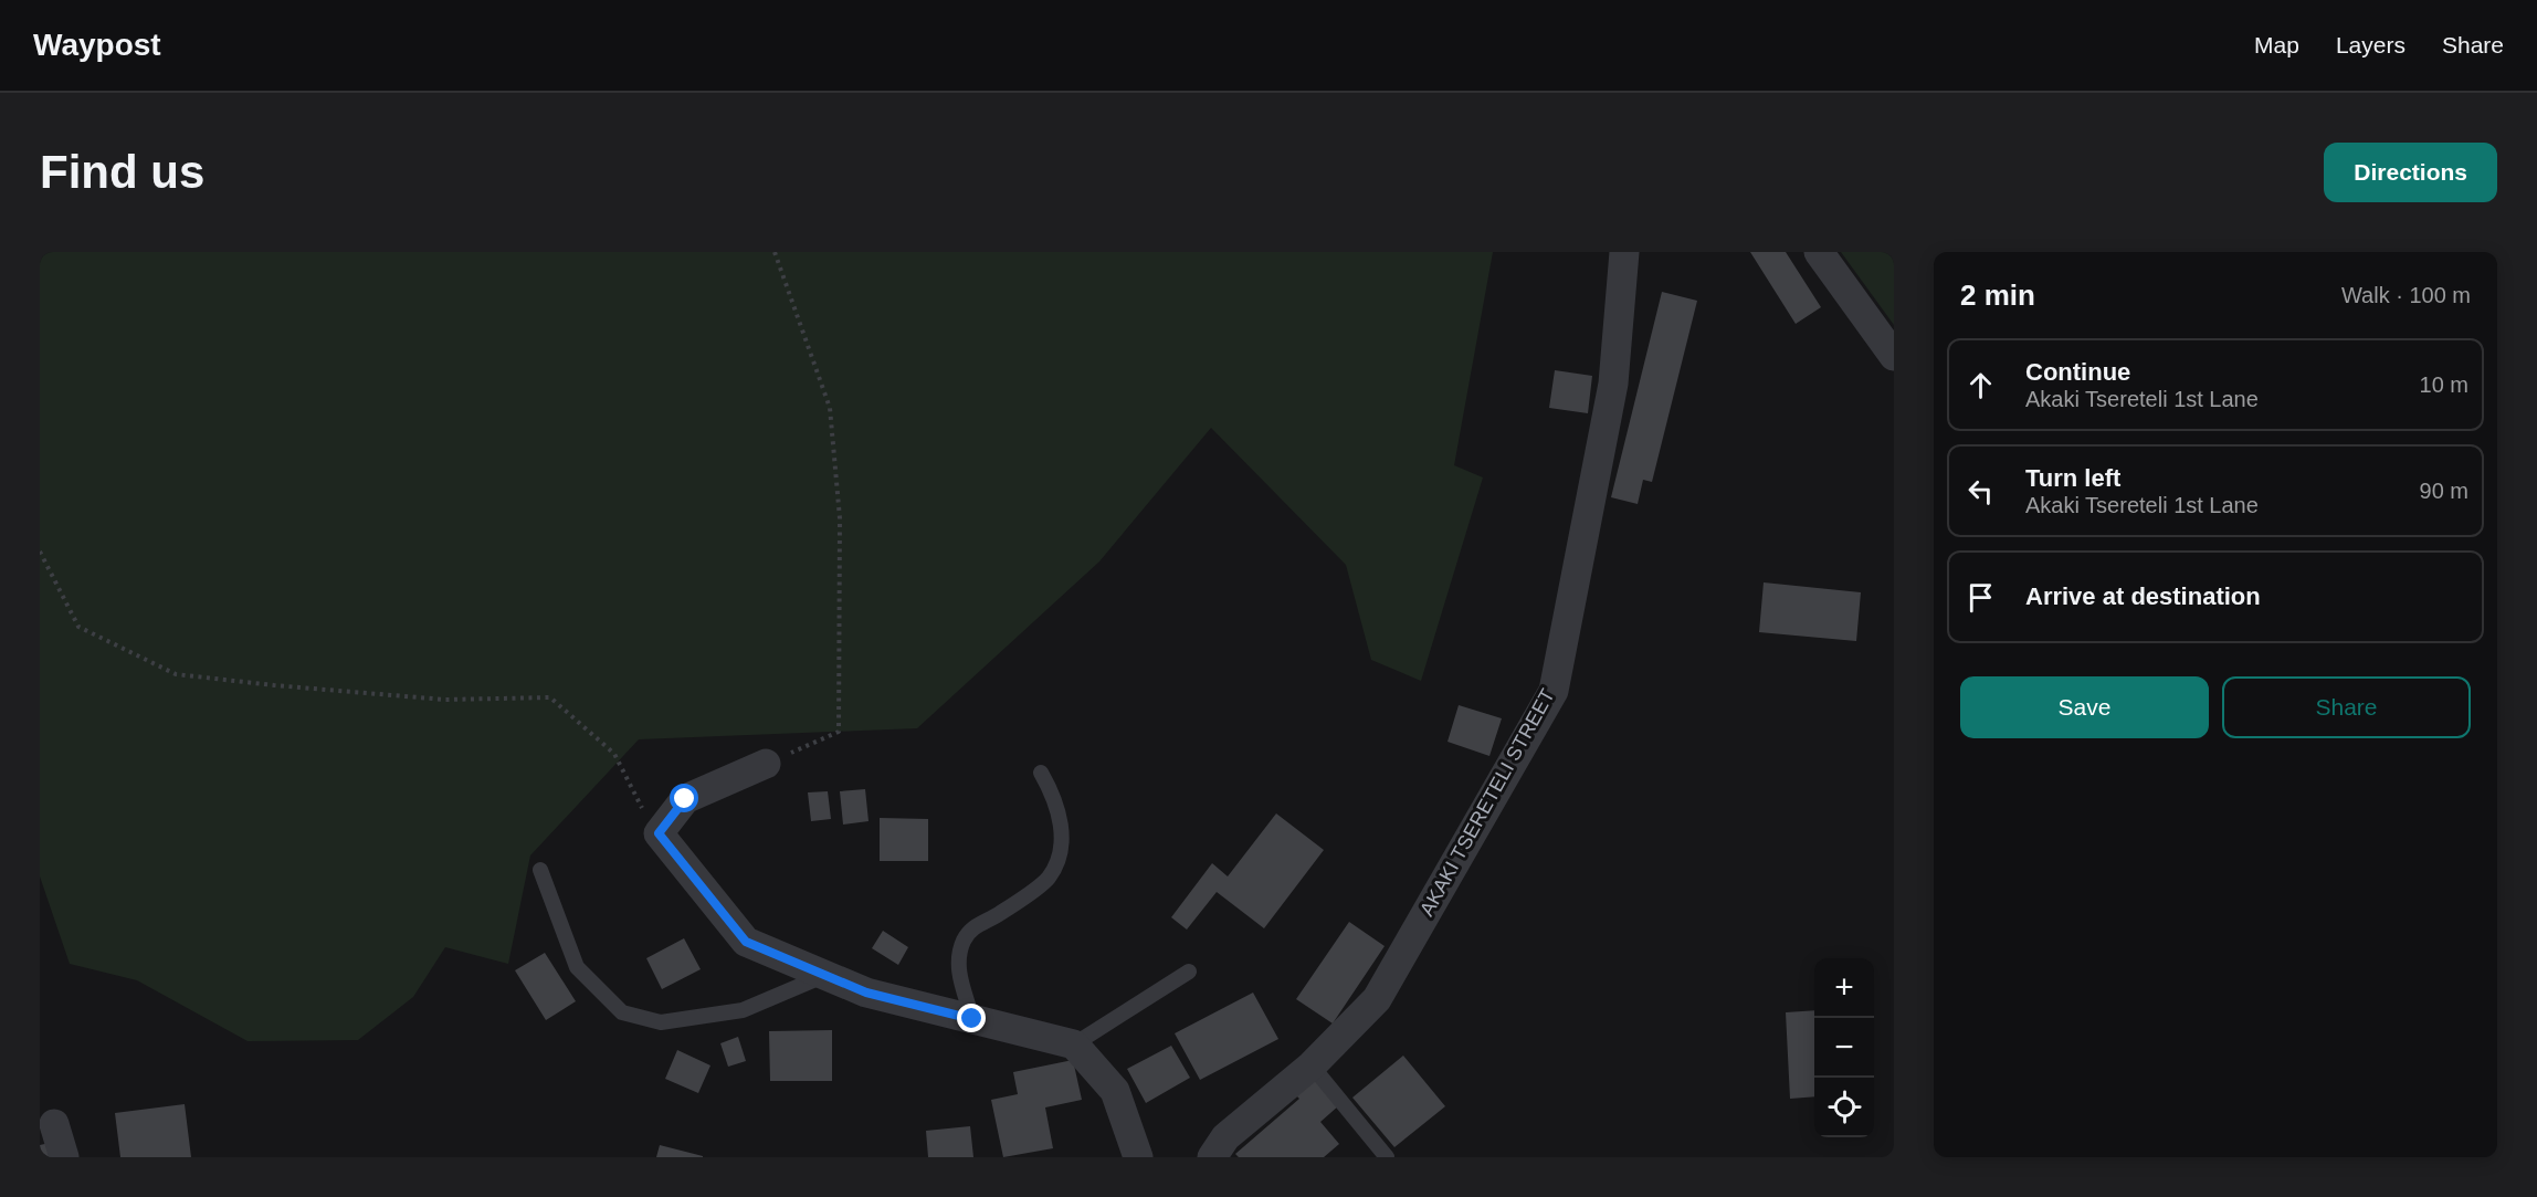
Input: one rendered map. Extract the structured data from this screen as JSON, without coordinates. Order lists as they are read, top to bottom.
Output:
{
  "streets": {
    "street": ["AKAKI TSERETELI STREET"]
  },
  "page": {
    "header": "Waypost",
    "nav": ["Map", "Layers", "Share"],
    "buttons": [
      "Directions",
      ["Save", "Share"]
    ],
    "title": "Find us",
    "heading": ["2 min", "Walk · 100 m"],
    "list": [
      ["Continue", "Akaki Tsereteli 1st Lane", "10 m"],
      ["Turn left", "Akaki Tsereteli 1st Lane", "90 m"],
      "Arrive at destination"
    ],
    "map_buttons": ["+", "−"]
  }
}
